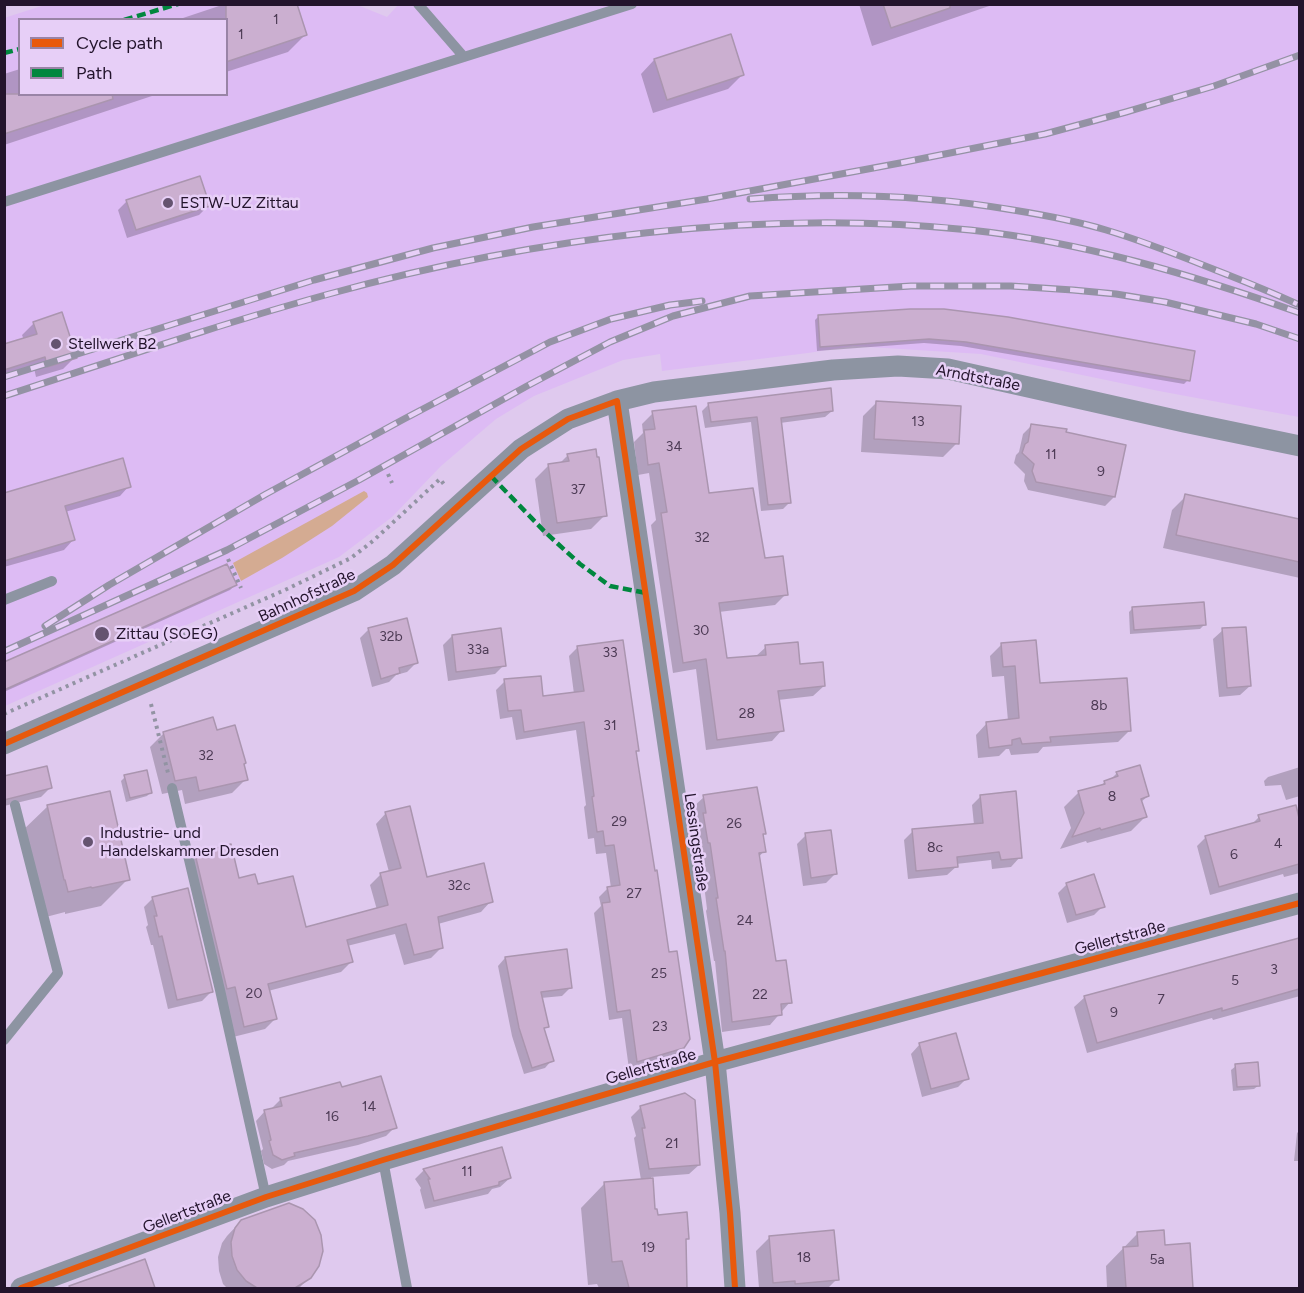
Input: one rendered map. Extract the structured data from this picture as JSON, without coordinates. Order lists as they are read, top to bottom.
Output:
{
  "streets": {
    "street": [
      "Arndtstraße",
      "Bahnhofstraße",
      "Lessingstraße",
      "Gellertstraße"
    ]
  },
  "crossings": [
    ["Arndtstraße", "Bahnhofstraße"],
    ["Arndtstraße", "Lessingstraße"],
    ["Bahnhofstraße", "Lessingstraße"],
    ["Lessingstraße", "Gellertstraße"]
  ],
  "places": [
    "ESTW-UZ Zittau",
    "Stellwerk B2",
    "Zittau (SOEG)",
    "Industrie- und Handelskammer Dresden"
  ],
  "house_numbers": [
    "1",
    "1",
    "13",
    "34",
    "11",
    "9",
    "37",
    "32",
    "30",
    "32b",
    "33a",
    "33",
    "8b",
    "28",
    "31",
    "32",
    "8",
    "29",
    "26",
    "4",
    "8c",
    "6",
    "32c",
    "27",
    "24",
    "3",
    "25",
    "5",
    "20",
    "22",
    "7",
    "9",
    "23",
    "14",
    "16",
    "21",
    "11",
    "19",
    "18",
    "5a"
  ],
  "legend": ["Cycle path", "Path"]
}
